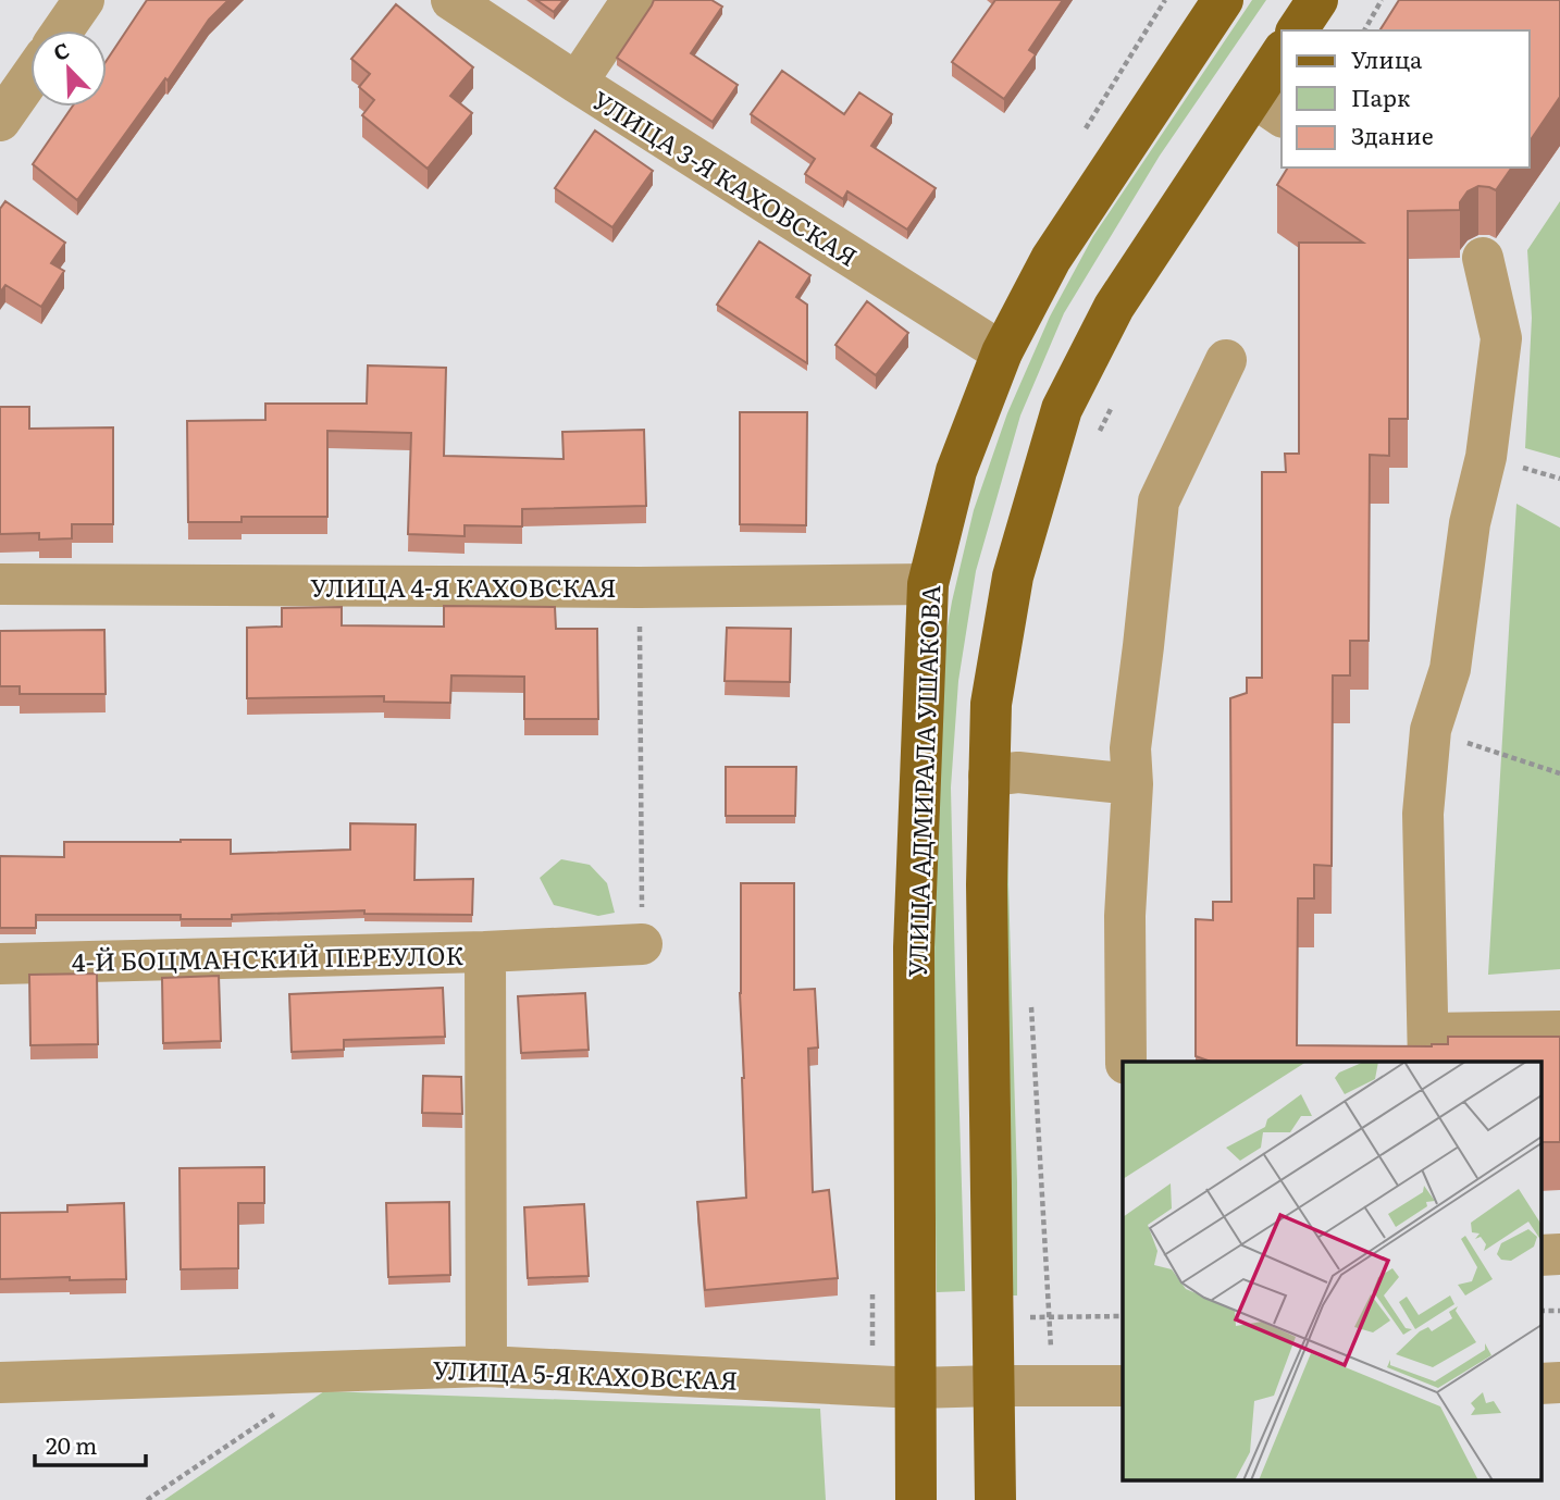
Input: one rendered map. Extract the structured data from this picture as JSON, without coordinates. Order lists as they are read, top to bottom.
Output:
{
  "streets": {
    "main road": ["УЛИЦА АДМИРАЛА УШАКОВА"],
    "street": [
      "УЛИЦА 3-Я КАХОВСКАЯ",
      "УЛИЦА 4-Я КАХОВСКАЯ",
      "4-Й БОЦМАНСКИЙ ПЕРЕУЛОК",
      "УЛИЦА 5-Я КАХОВСКАЯ"
    ]
  },
  "crossings": [
    ["УЛИЦА 3-Я КАХОВСКАЯ", "УЛИЦА АДМИРАЛА УШАКОВА"],
    ["УЛИЦА 4-Я КАХОВСКАЯ", "УЛИЦА АДМИРАЛА УШАКОВА"],
    ["УЛИЦА АДМИРАЛА УШАКОВА", "УЛИЦА 5-Я КАХОВСКАЯ"],
    ["4-Й БОЦМАНСКИЙ ПЕРЕУЛОК", "УЛИЦА 5-Я КАХОВСКАЯ"]
  ],
  "legend": ["Улица", "Парк", "Здание"],
  "scale_bar": "20 m",
  "north": "top left"
}
